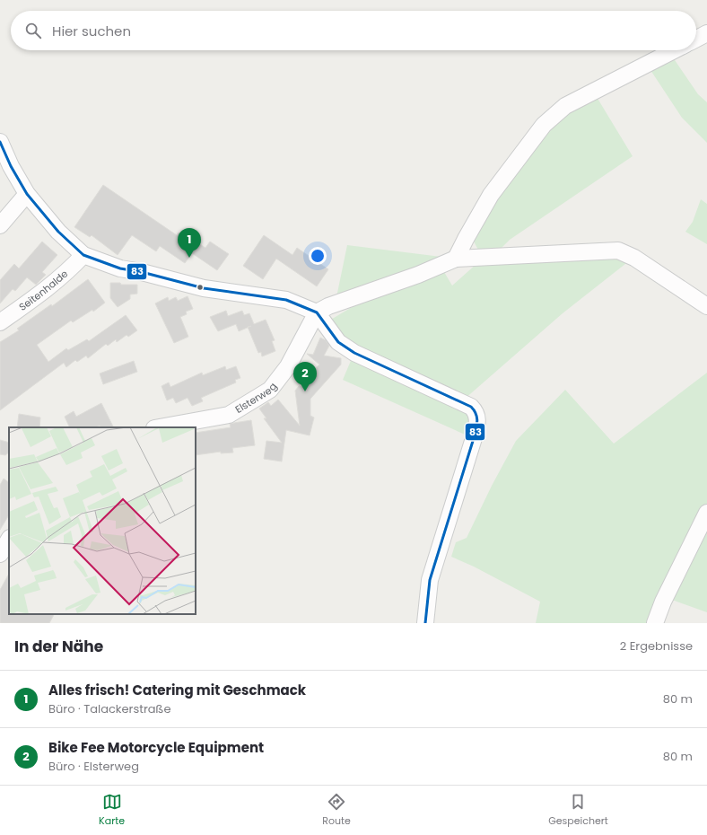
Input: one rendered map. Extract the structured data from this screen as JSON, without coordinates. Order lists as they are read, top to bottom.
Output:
{
  "streets": {
    "street": ["Seitenhalde", "Elsterweg"]
  },
  "lines": ["transit line 83"],
  "page": {
    "search": "Hier suchen",
    "pins": ["1", "2"],
    "heading": ["In der Nähe", "2 Ergebnisse"],
    "list": [
      {
        "mark": "1",
        "name": "Alles frisch! Catering mit Geschmack",
        "note": "Büro · Talackerstraße",
        "value": "80 m"
      },
      {
        "mark": "2",
        "name": "Bike Fee Motorcycle Equipment",
        "note": "Büro · Elsterweg",
        "value": "80 m"
      }
    ],
    "nav": ["Karte", "Route", "Gespeichert"]
  }
}
